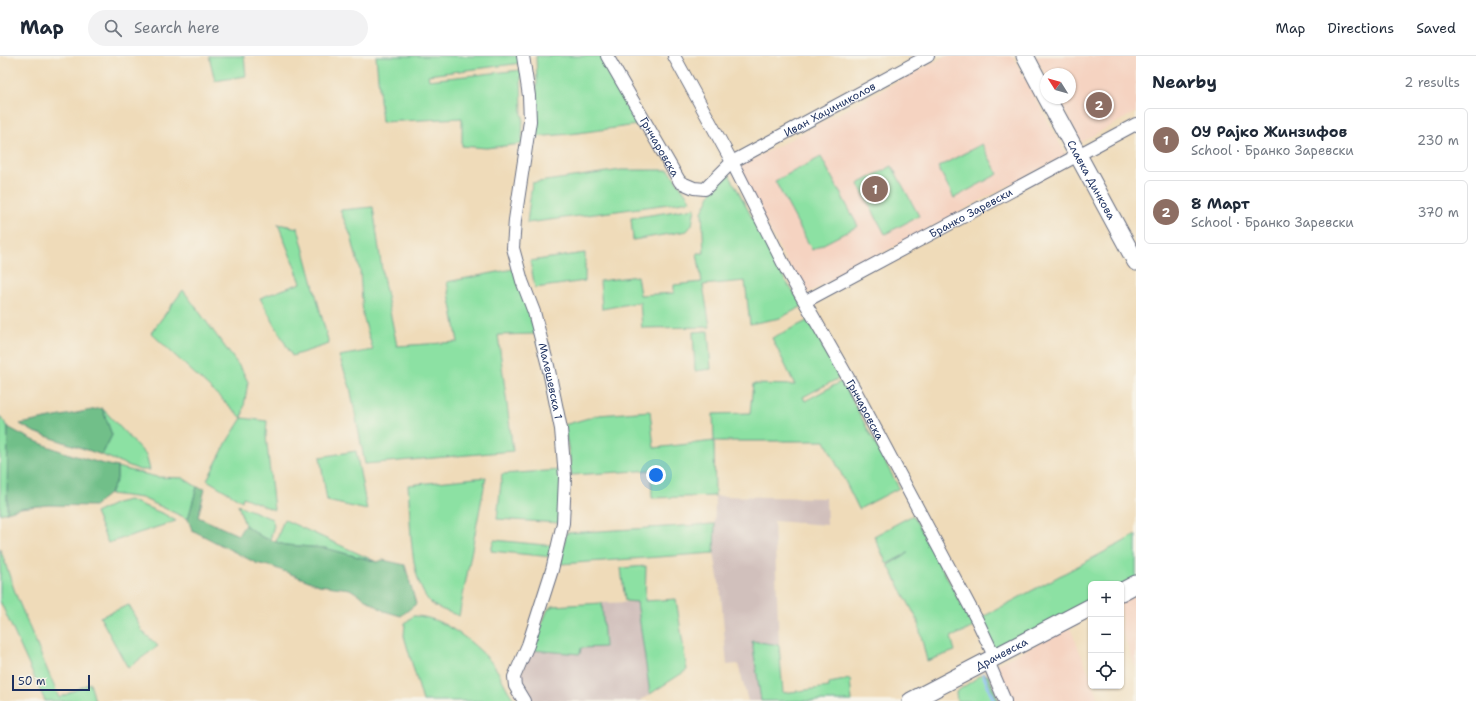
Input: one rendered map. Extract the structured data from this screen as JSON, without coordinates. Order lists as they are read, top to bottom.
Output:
{
  "streets": {
    "street": [
      "Иван Хаџиниколов",
      "Грнчаровска",
      "Славка Динкова",
      "Бранко Заревски",
      "Малешевска 1",
      "Драчевска"
    ]
  },
  "crossings": [
    ["Иван Хаџиниколов", "Грнчаровска"],
    ["Грнчаровска", "Бранко Заревски"],
    ["Грнчаровска", "Драчевска"],
    ["Славка Динкова", "Бранко Заревски"]
  ],
  "scale_bar": "50 m",
  "north": "top left",
  "page": {
    "header": "Map",
    "search": "Search here",
    "nav": ["Map", "Directions", "Saved"],
    "heading": ["Nearby", "2 results"],
    "pins": ["2", "1"],
    "list": [
      {
        "mark": "1",
        "name": "ОУ Рајко Жинзифов",
        "note": "School · Бранко Заревски",
        "value": "230 m"
      },
      {
        "mark": "2",
        "name": "8 Март",
        "note": "School · Бранко Заревски",
        "value": "370 m"
      }
    ],
    "map_buttons": ["+", "−"],
    "scale": "50 m"
  }
}
